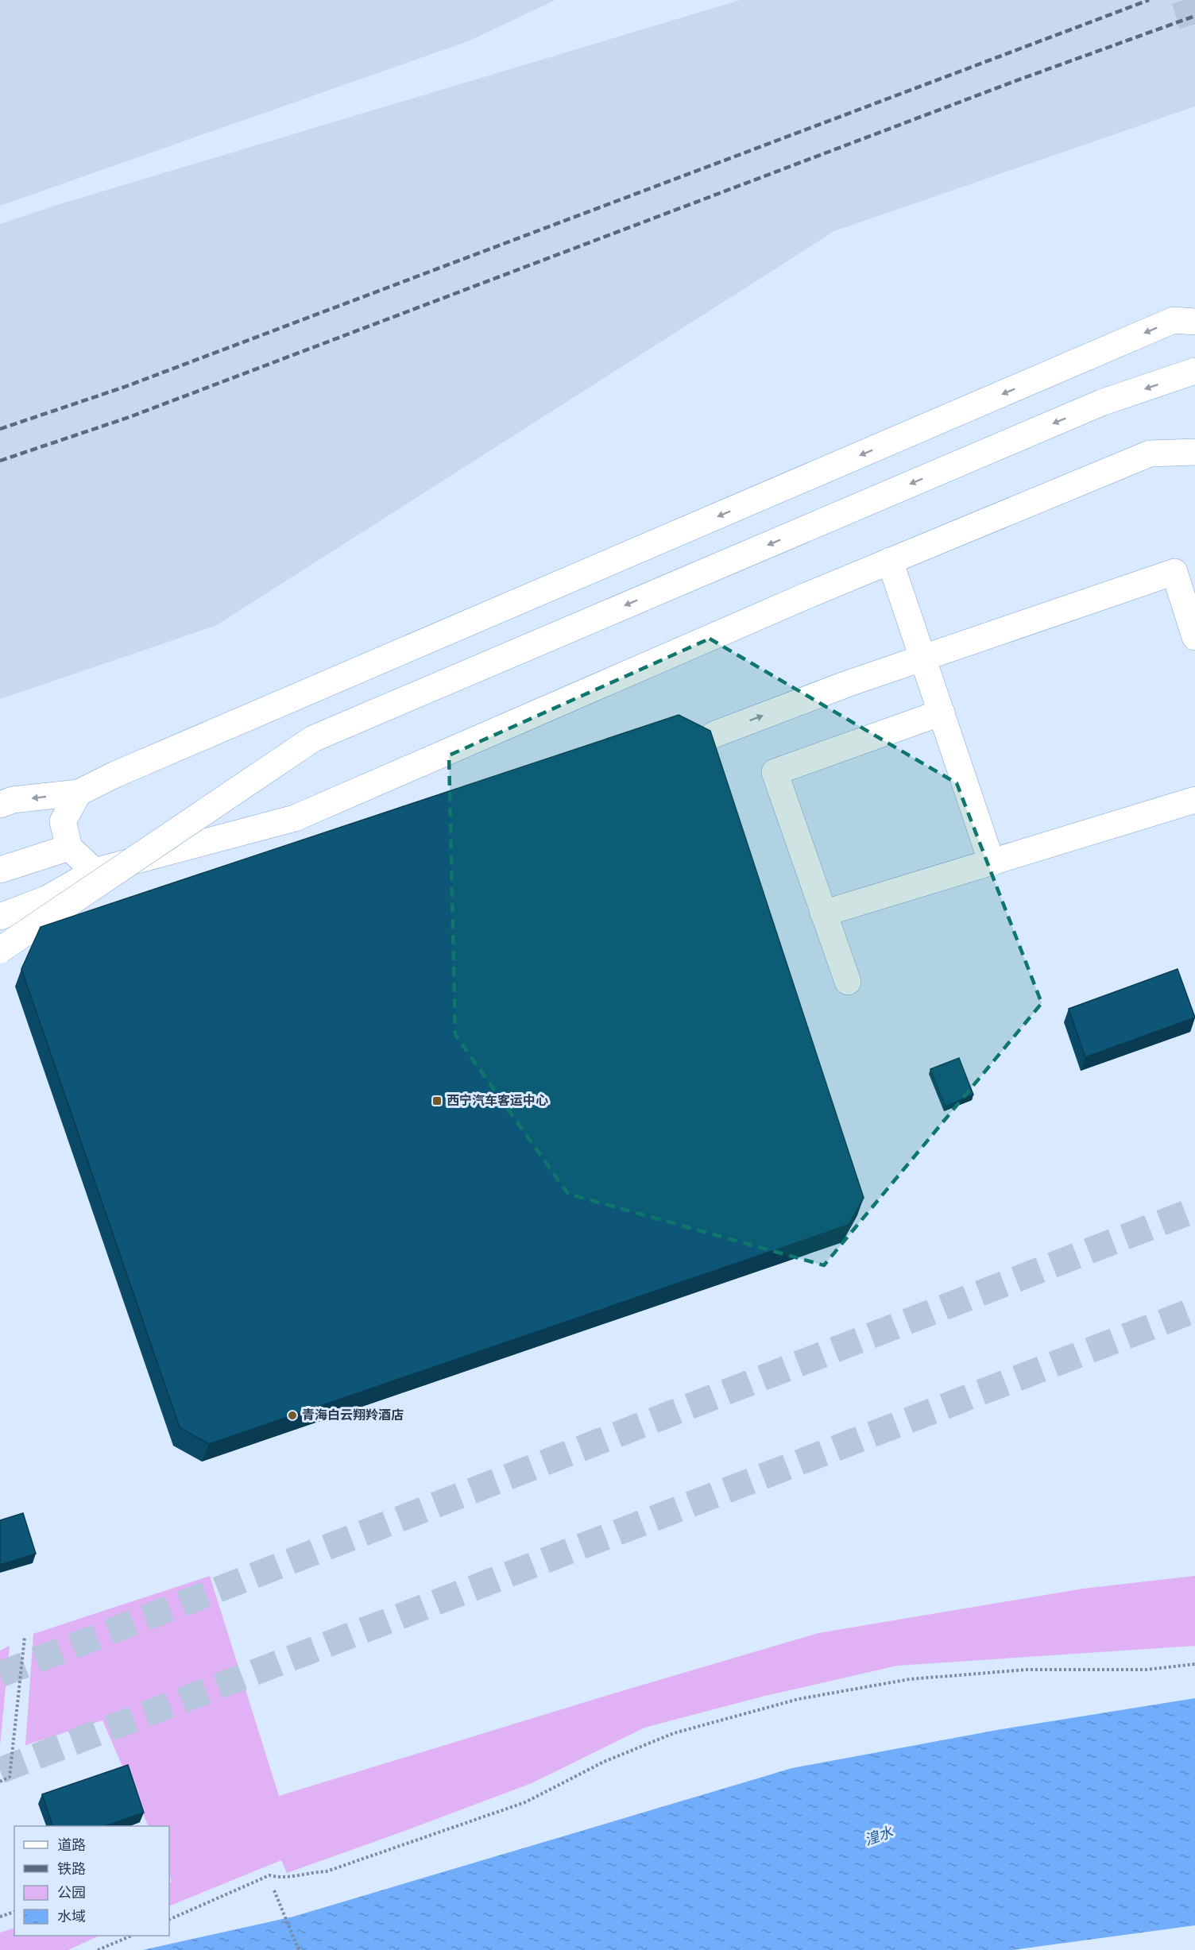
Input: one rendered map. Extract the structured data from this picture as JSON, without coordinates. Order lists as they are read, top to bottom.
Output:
{
  "water": ["湟水"],
  "places": {
    "transit": ["西宁汽车客运中心"],
    "other": ["青海白云翔羚酒店"]
  },
  "legend": [
    "道路",
    "铁路",
    "公园",
    "水域"
  ]
}
